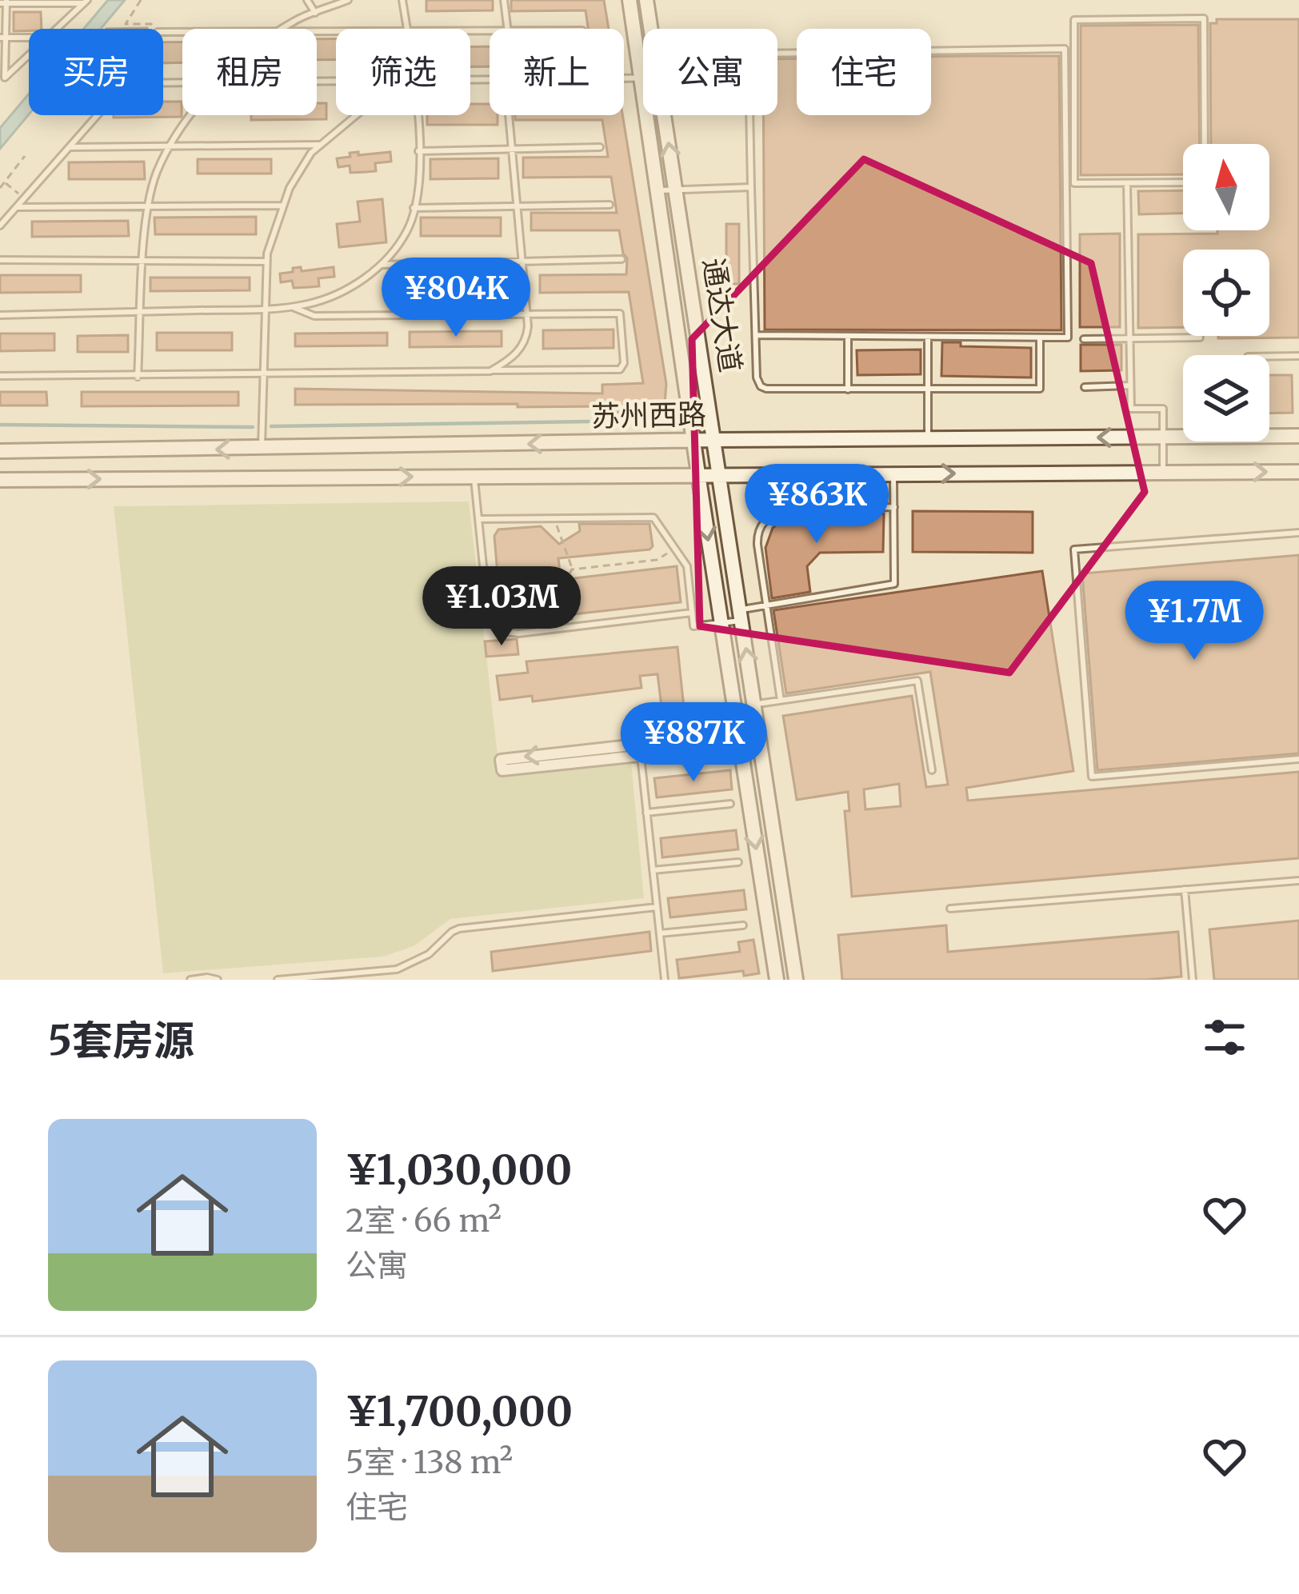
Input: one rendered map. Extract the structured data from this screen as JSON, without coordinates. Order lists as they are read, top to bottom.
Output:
{
  "streets": {
    "main road": ["通达大道", "苏州西路"]
  },
  "crossings": [
    ["通达大道", "苏州西路"]
  ],
  "north": "top",
  "page": {
    "chip": [
      "买房",
      "租房",
      "筛选",
      "新上",
      "公寓",
      "住宅"
    ],
    "price": [
      "¥804K",
      "¥863K",
      "¥1.03M",
      "¥1.7M",
      "¥887K"
    ],
    "heading": "5套房源",
    "list": [
      {
        "name": "¥1,030,000",
        "note": "2室 · 66 m² · 公寓"
      },
      {
        "name": "¥1,700,000",
        "note": "5室 · 138 m² · 住宅"
      }
    ]
  }
}
